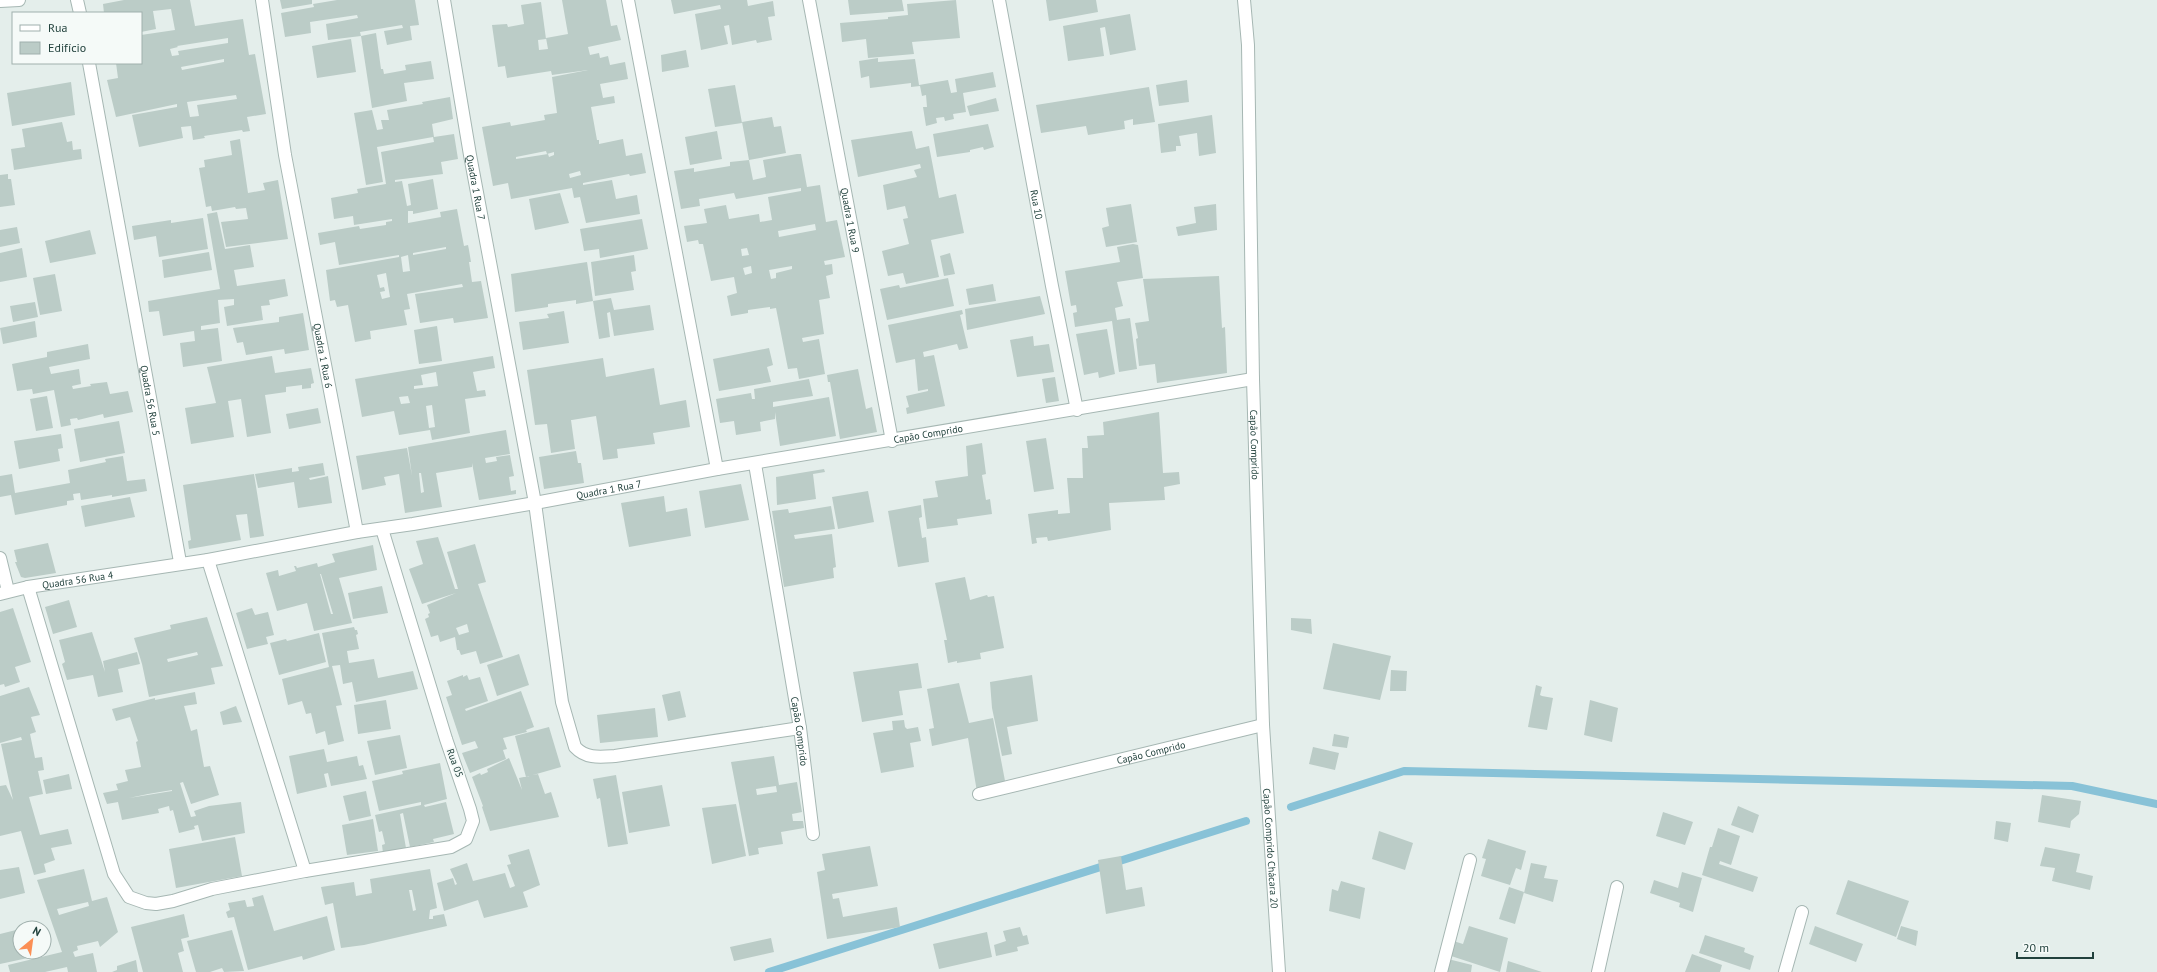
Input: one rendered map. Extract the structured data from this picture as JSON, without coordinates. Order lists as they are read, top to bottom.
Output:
{
  "streets": {
    "street": [
      "Quadra 1 Rua 7",
      "Rua 10",
      "Quadra 1 Rua 9",
      "Quadra 1 Rua 6",
      "Quadra 56 Rua 5",
      "Capão Comprido",
      "Quadra 56 Rua 4",
      "Rua 05",
      "Capão Comprido Chácara 20"
    ]
  },
  "crossings": [
    ["Quadra 1 Rua 7", "Capão Comprido"],
    ["Rua 10", "Capão Comprido"],
    ["Quadra 1 Rua 9", "Capão Comprido"],
    ["Quadra 56 Rua 5", "Quadra 56 Rua 4"],
    ["Capão Comprido", "Capão Comprido Chácara 20"],
    ["Quadra 56 Rua 4", "Rua 05"]
  ],
  "legend": ["Rua", "Edifício"],
  "scale_bar": "20 m",
  "north": "top right"
}
